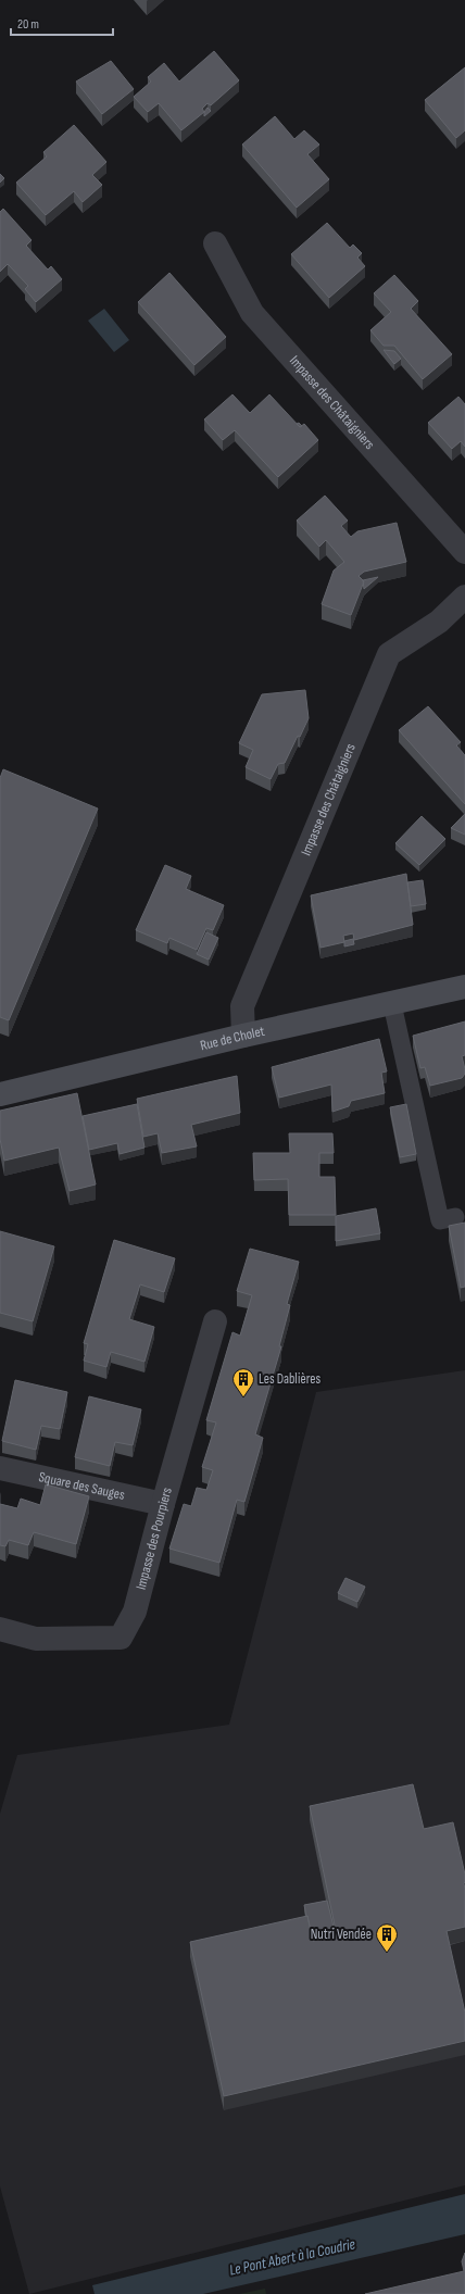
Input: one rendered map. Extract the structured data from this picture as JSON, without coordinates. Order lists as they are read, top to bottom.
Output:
{
  "streets": {
    "main road": ["Rue de Cholet"],
    "street": ["Impasse des Châtaigniers", "Square des Sauges", "Impasse des Pourpiers"]
  },
  "crossings": [
    ["Impasse des Châtaigniers", "Rue de Cholet"],
    ["Square des Sauges", "Impasse des Pourpiers"]
  ],
  "water": ["Le Pont Abert à la Coudrie"],
  "places": {
    "building": ["Les Dablières", "Nutri Vendée"]
  },
  "scale_bar": "20 m"
}
